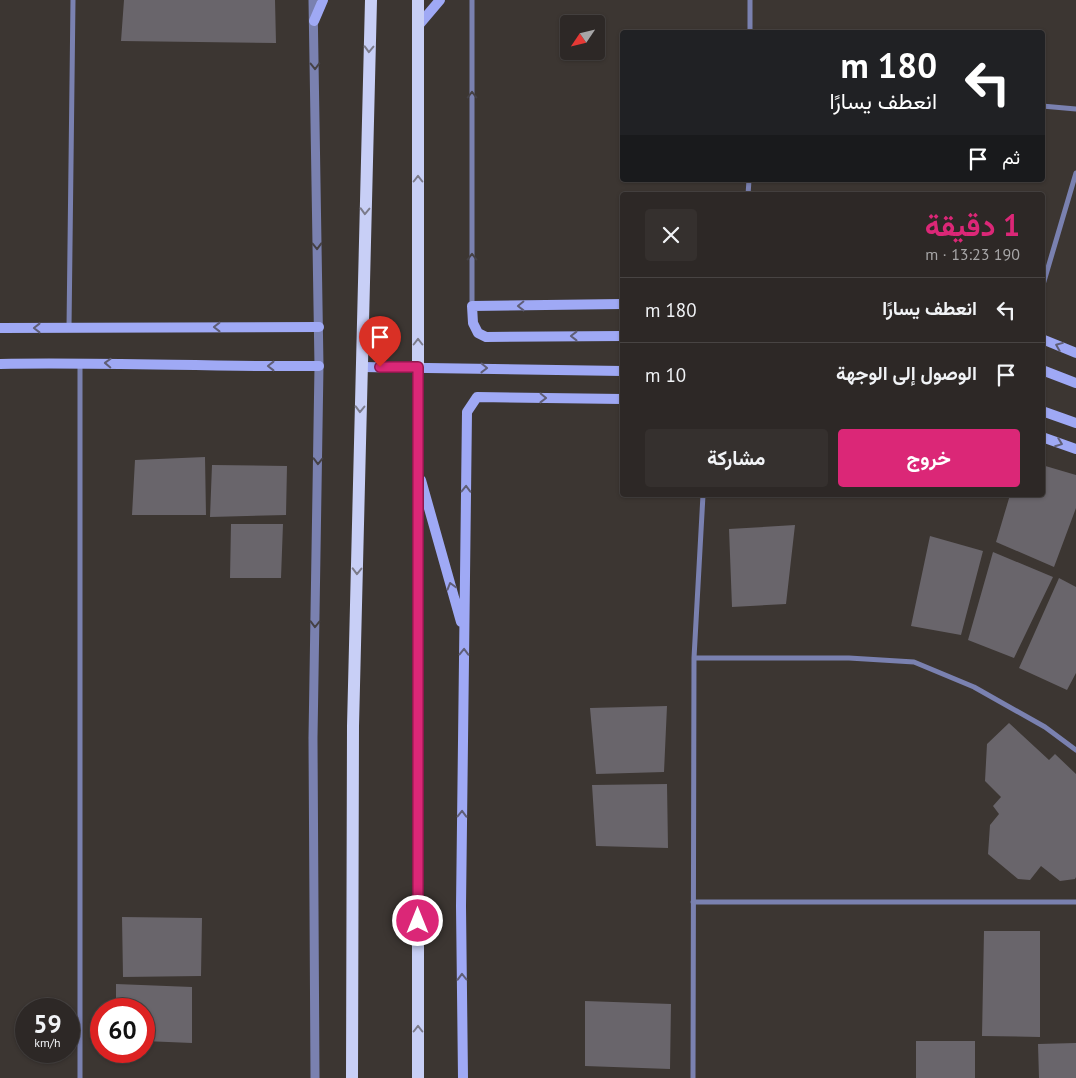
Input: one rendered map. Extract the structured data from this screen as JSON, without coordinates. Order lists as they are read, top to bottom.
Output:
{
  "north": "bottom left",
  "page": {
    "turn": ["180 m", "انعطف يسارًا"],
    "then": "ثم",
    "heading": ["1 دقيقة", "190 m · 13:23"],
    "list": [
      {
        "name": "انعطف يسارًا",
        "value": "180 m"
      },
      {
        "name": "الوصول إلى الوجهة",
        "value": "10 m"
      }
    ],
    "buttons": ["خروج", "مشاركة"],
    "speed": "59 km/h",
    "limit": "60"
  }
}
